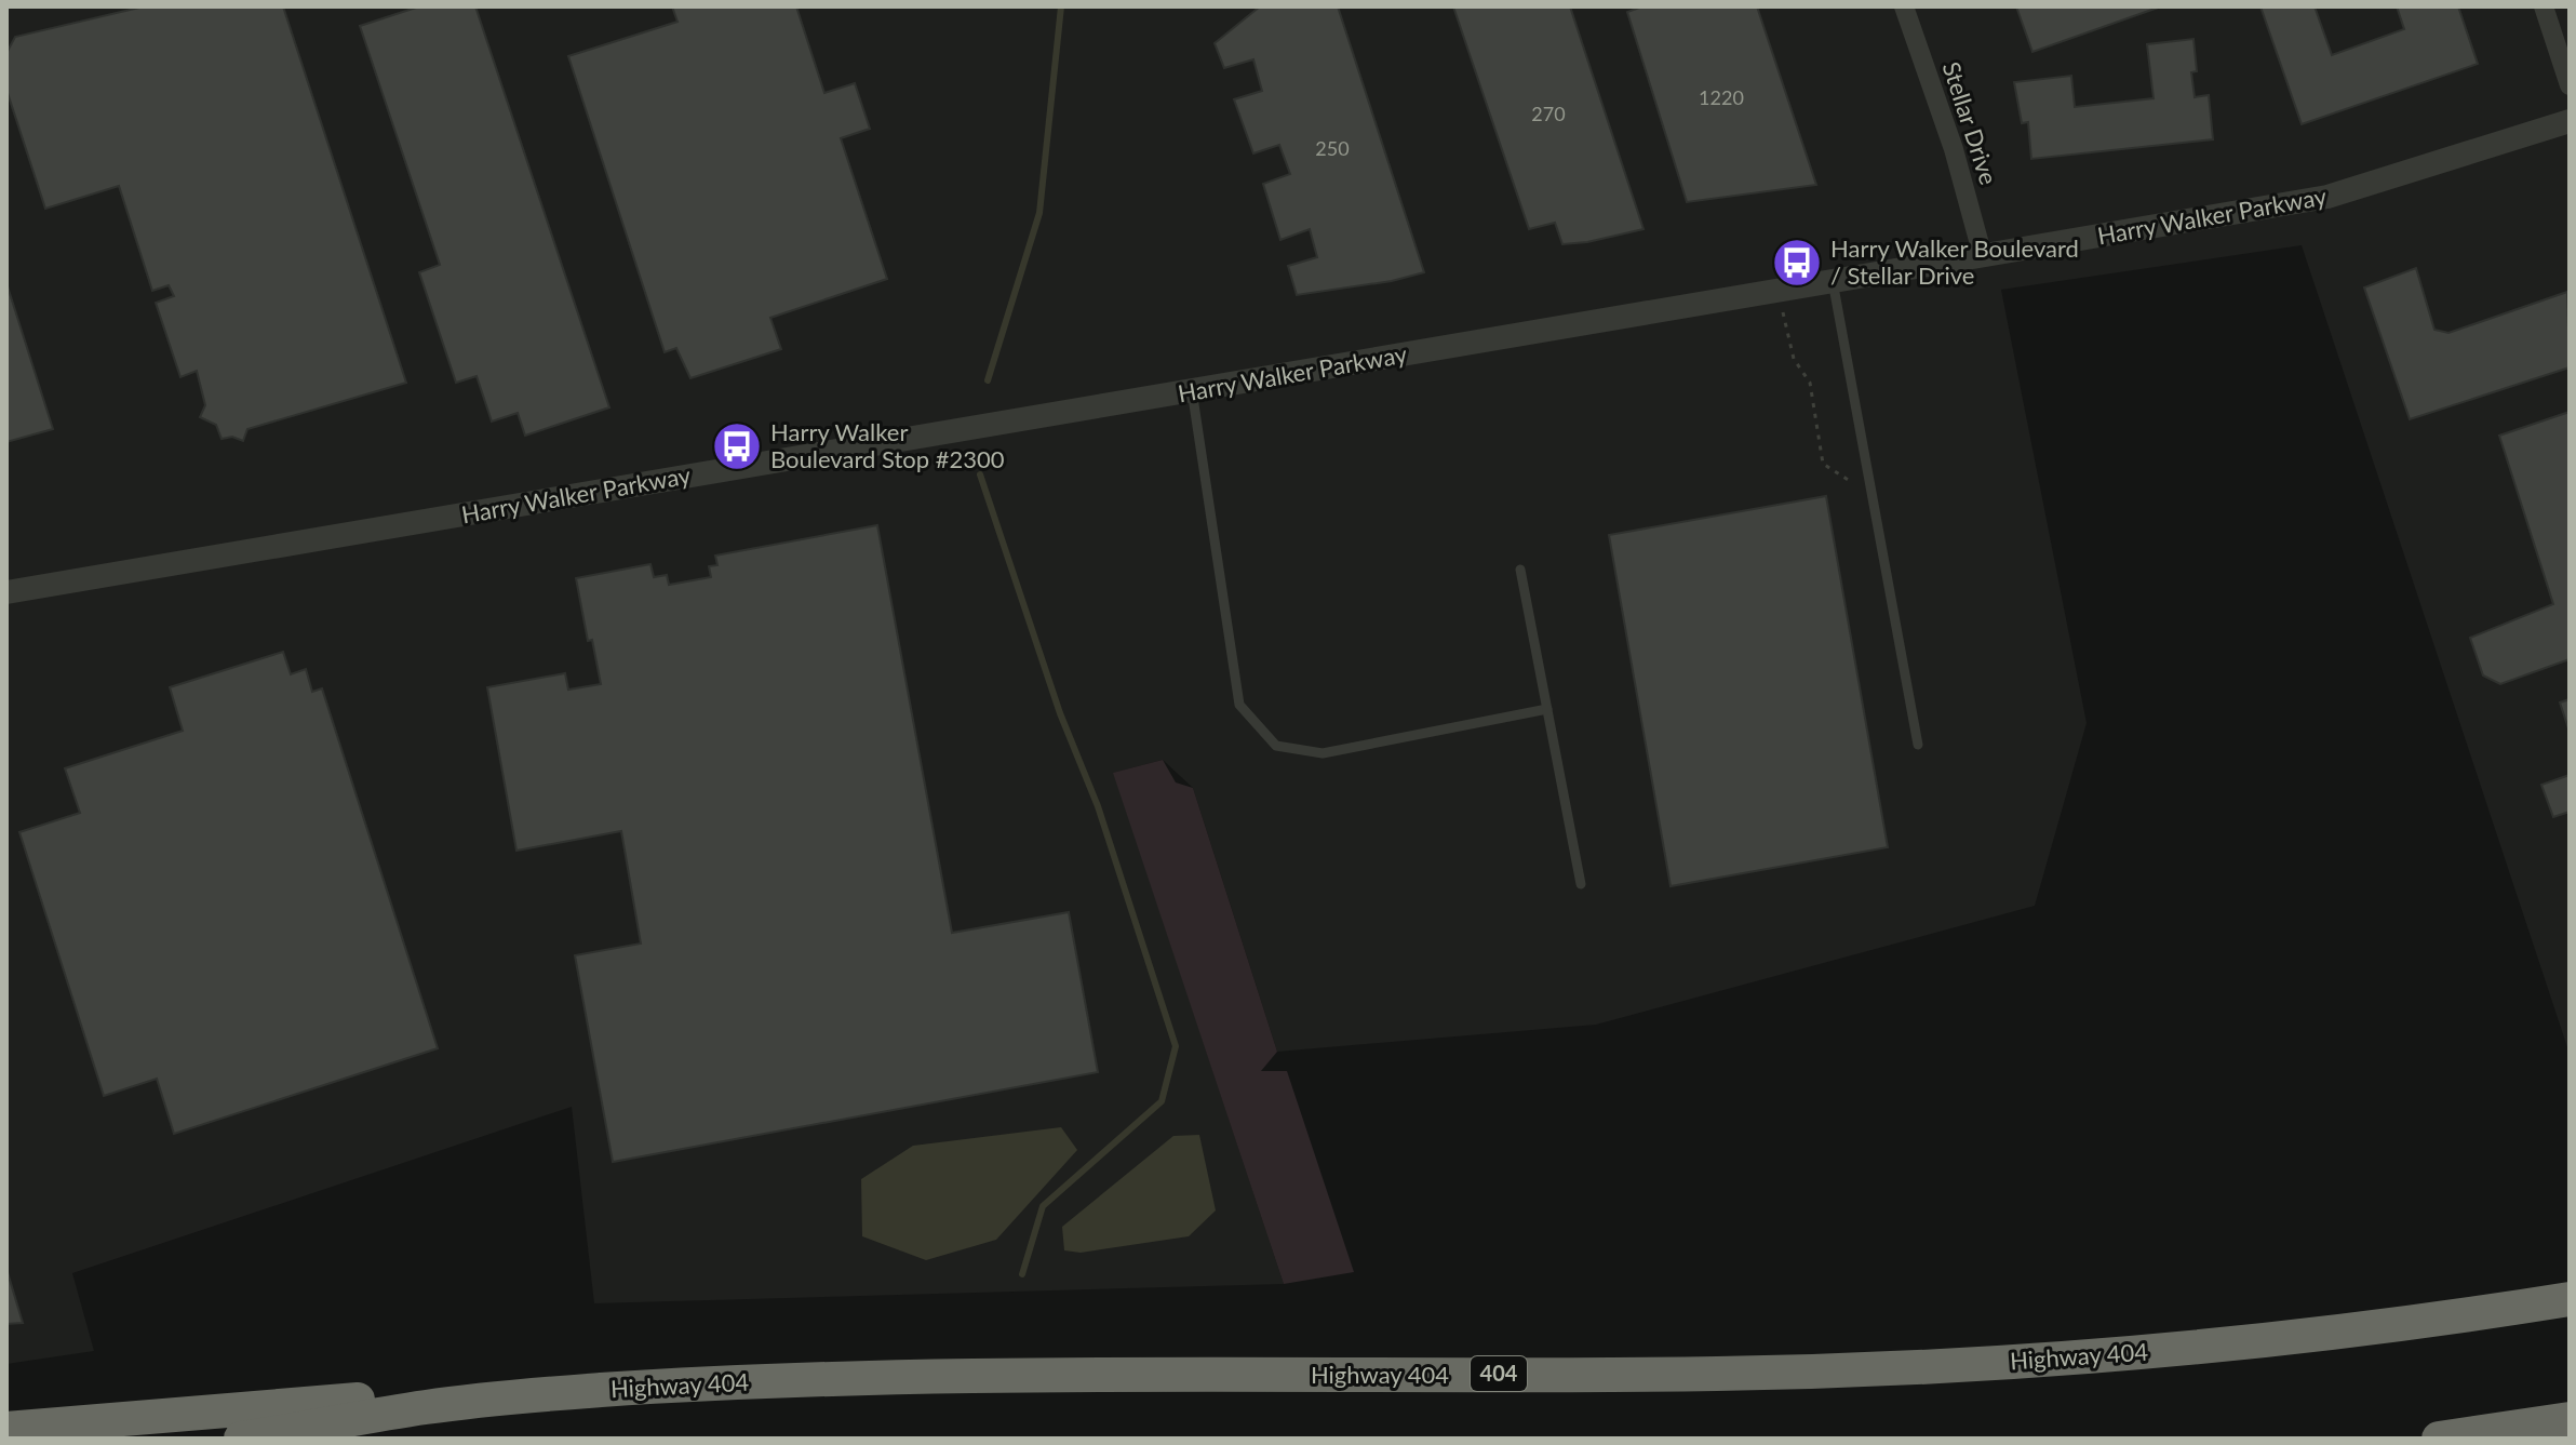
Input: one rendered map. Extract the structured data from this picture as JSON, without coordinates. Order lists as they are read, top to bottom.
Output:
{
  "streets": {
    "highway": ["Highway 404", "404"],
    "street": ["Stellar Drive", "Harry Walker Parkway"]
  },
  "crossings": [
    ["Stellar Drive", "Harry Walker Parkway"]
  ],
  "places": {
    "bus stop": ["Harry Walker Boulevard / Stellar Drive", "Harry Walker Boulevard Stop #2300"]
  },
  "house_numbers": ["1220", "270", "250"]
}
